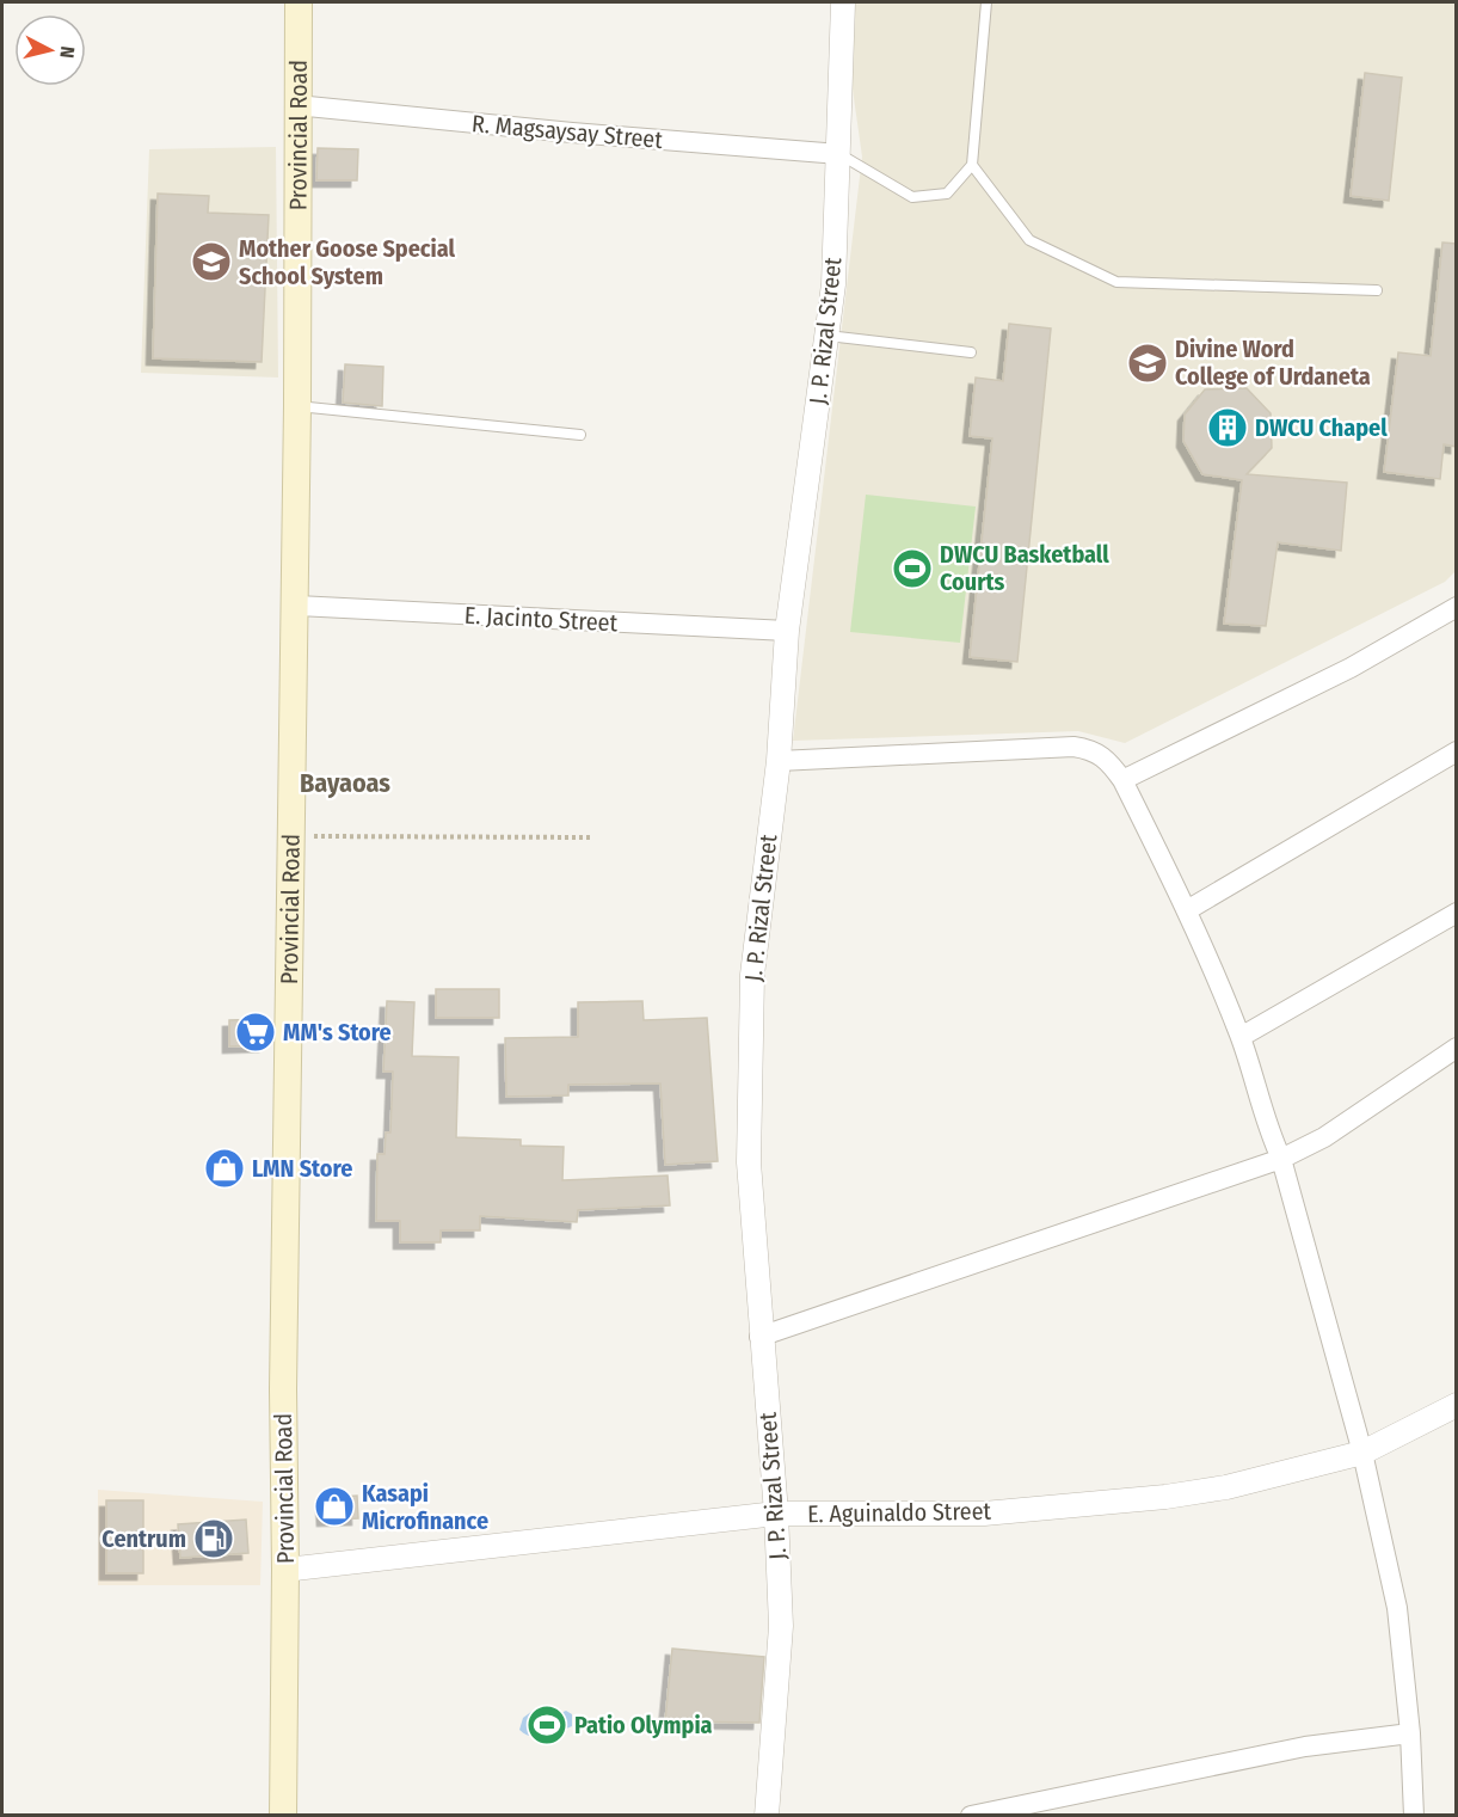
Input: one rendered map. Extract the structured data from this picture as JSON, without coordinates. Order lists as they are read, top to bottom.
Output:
{
  "streets": {
    "main road": ["Provincial Road"],
    "street": [
      "R. Magsaysay Street",
      "J. P. Rizal Street",
      "E. Jacinto Street",
      "E. Aguinaldo Street"
    ]
  },
  "crossings": [
    ["R. Magsaysay Street", "Provincial Road"],
    ["R. Magsaysay Street", "J. P. Rizal Street"],
    ["Provincial Road", "E. Jacinto Street"],
    ["Provincial Road", "E. Aguinaldo Street"],
    ["J. P. Rizal Street", "E. Jacinto Street"],
    ["J. P. Rizal Street", "E. Aguinaldo Street"]
  ],
  "districts": ["Bayaoas"],
  "places": {
    "school or university": ["Mother Goose Special School System", "Divine Word College of Urdaneta"],
    "building": ["DWCU Chapel"],
    "sports": ["DWCU Basketball Courts", "Patio Olympia"],
    "supermarket": ["MM's Store"],
    "shop": ["LMN Store", "Kasapi Microfinance"],
    "fuel station": ["Centrum"]
  },
  "north": "right"
}
